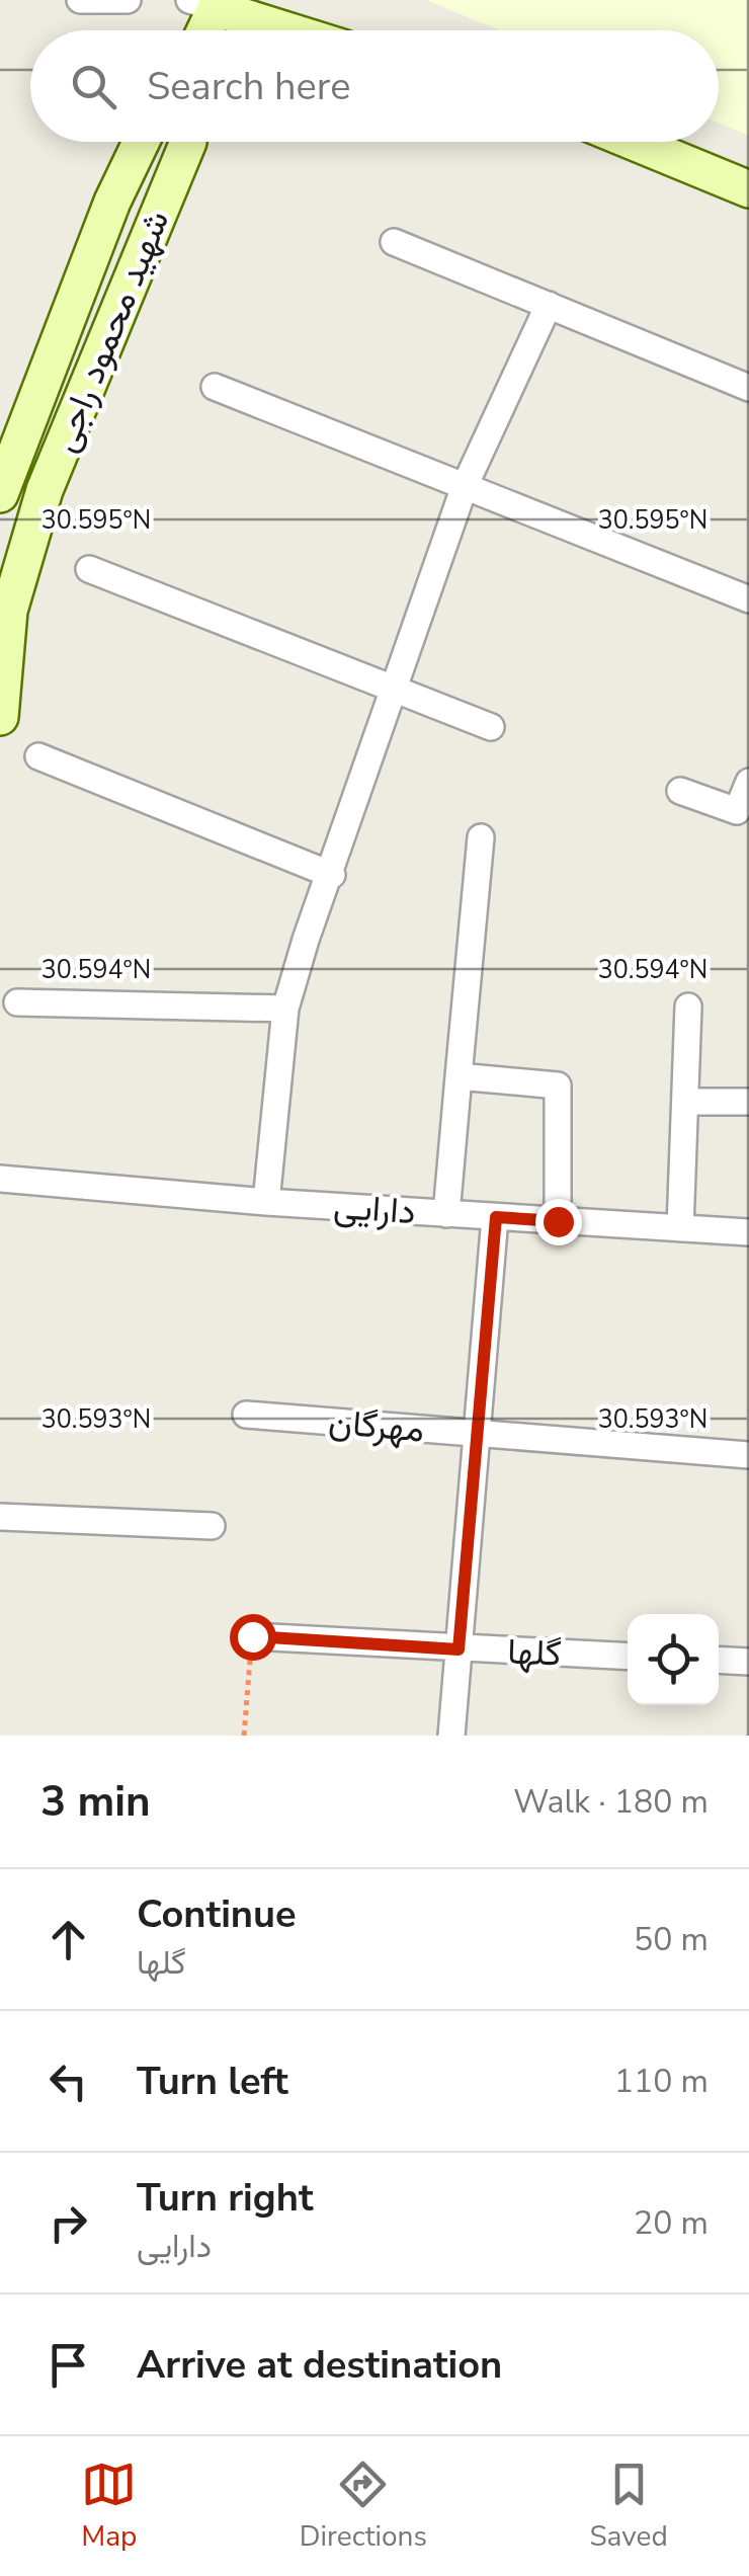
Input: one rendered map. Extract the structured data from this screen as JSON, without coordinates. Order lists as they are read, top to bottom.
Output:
{
  "streets": {
    "street": [
      "شهید محمود راجی",
      "دارایی",
      "مهرگان",
      "گلها"
    ]
  },
  "page": {
    "search": "Search here",
    "heading": ["3 min", "Walk · 180 m"],
    "list": [
      ["Continue", "گلها", "50 m"],
      ["Turn left", "110 m"],
      ["Turn right", "دارایی", "20 m"],
      "Arrive at destination"
    ],
    "nav": ["Map", "Directions", "Saved"]
  },
  "coordinates": ["30.595°N", "30.594°N", "30.593°N"]
}
